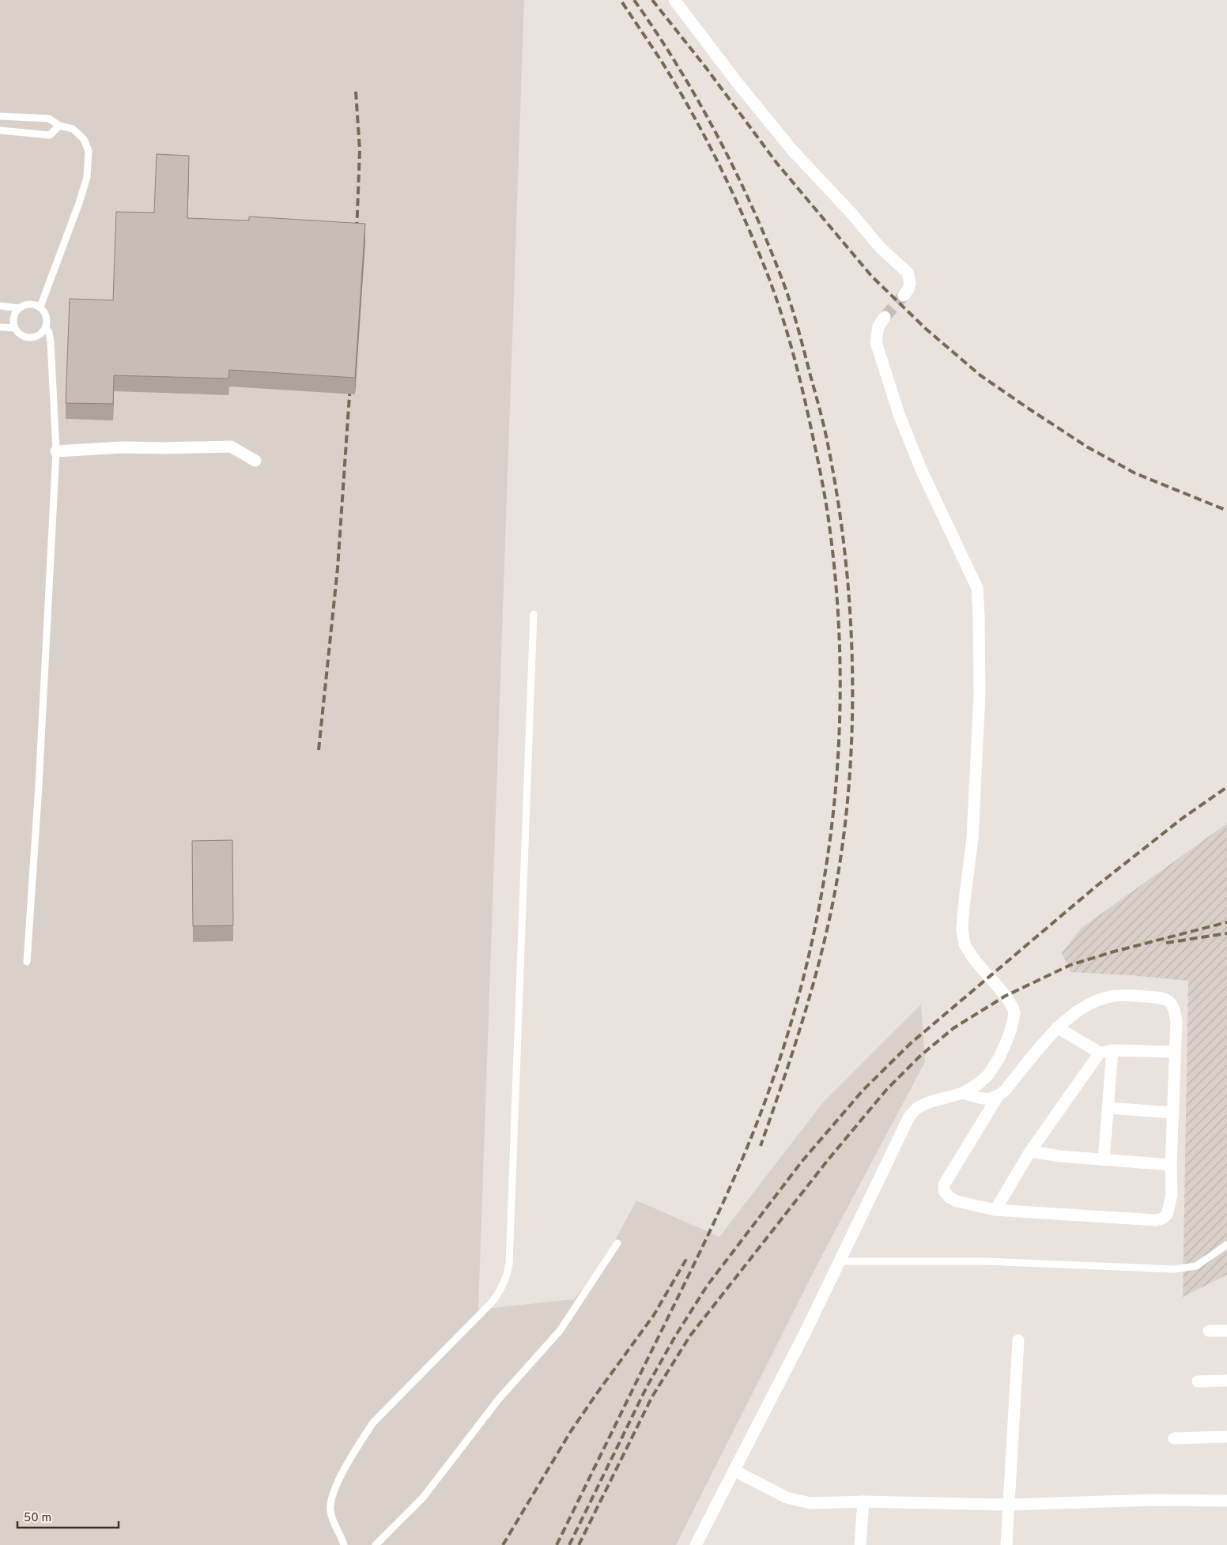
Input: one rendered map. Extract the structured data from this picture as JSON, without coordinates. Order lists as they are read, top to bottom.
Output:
{
  "scale_bar": "50 m"
}
